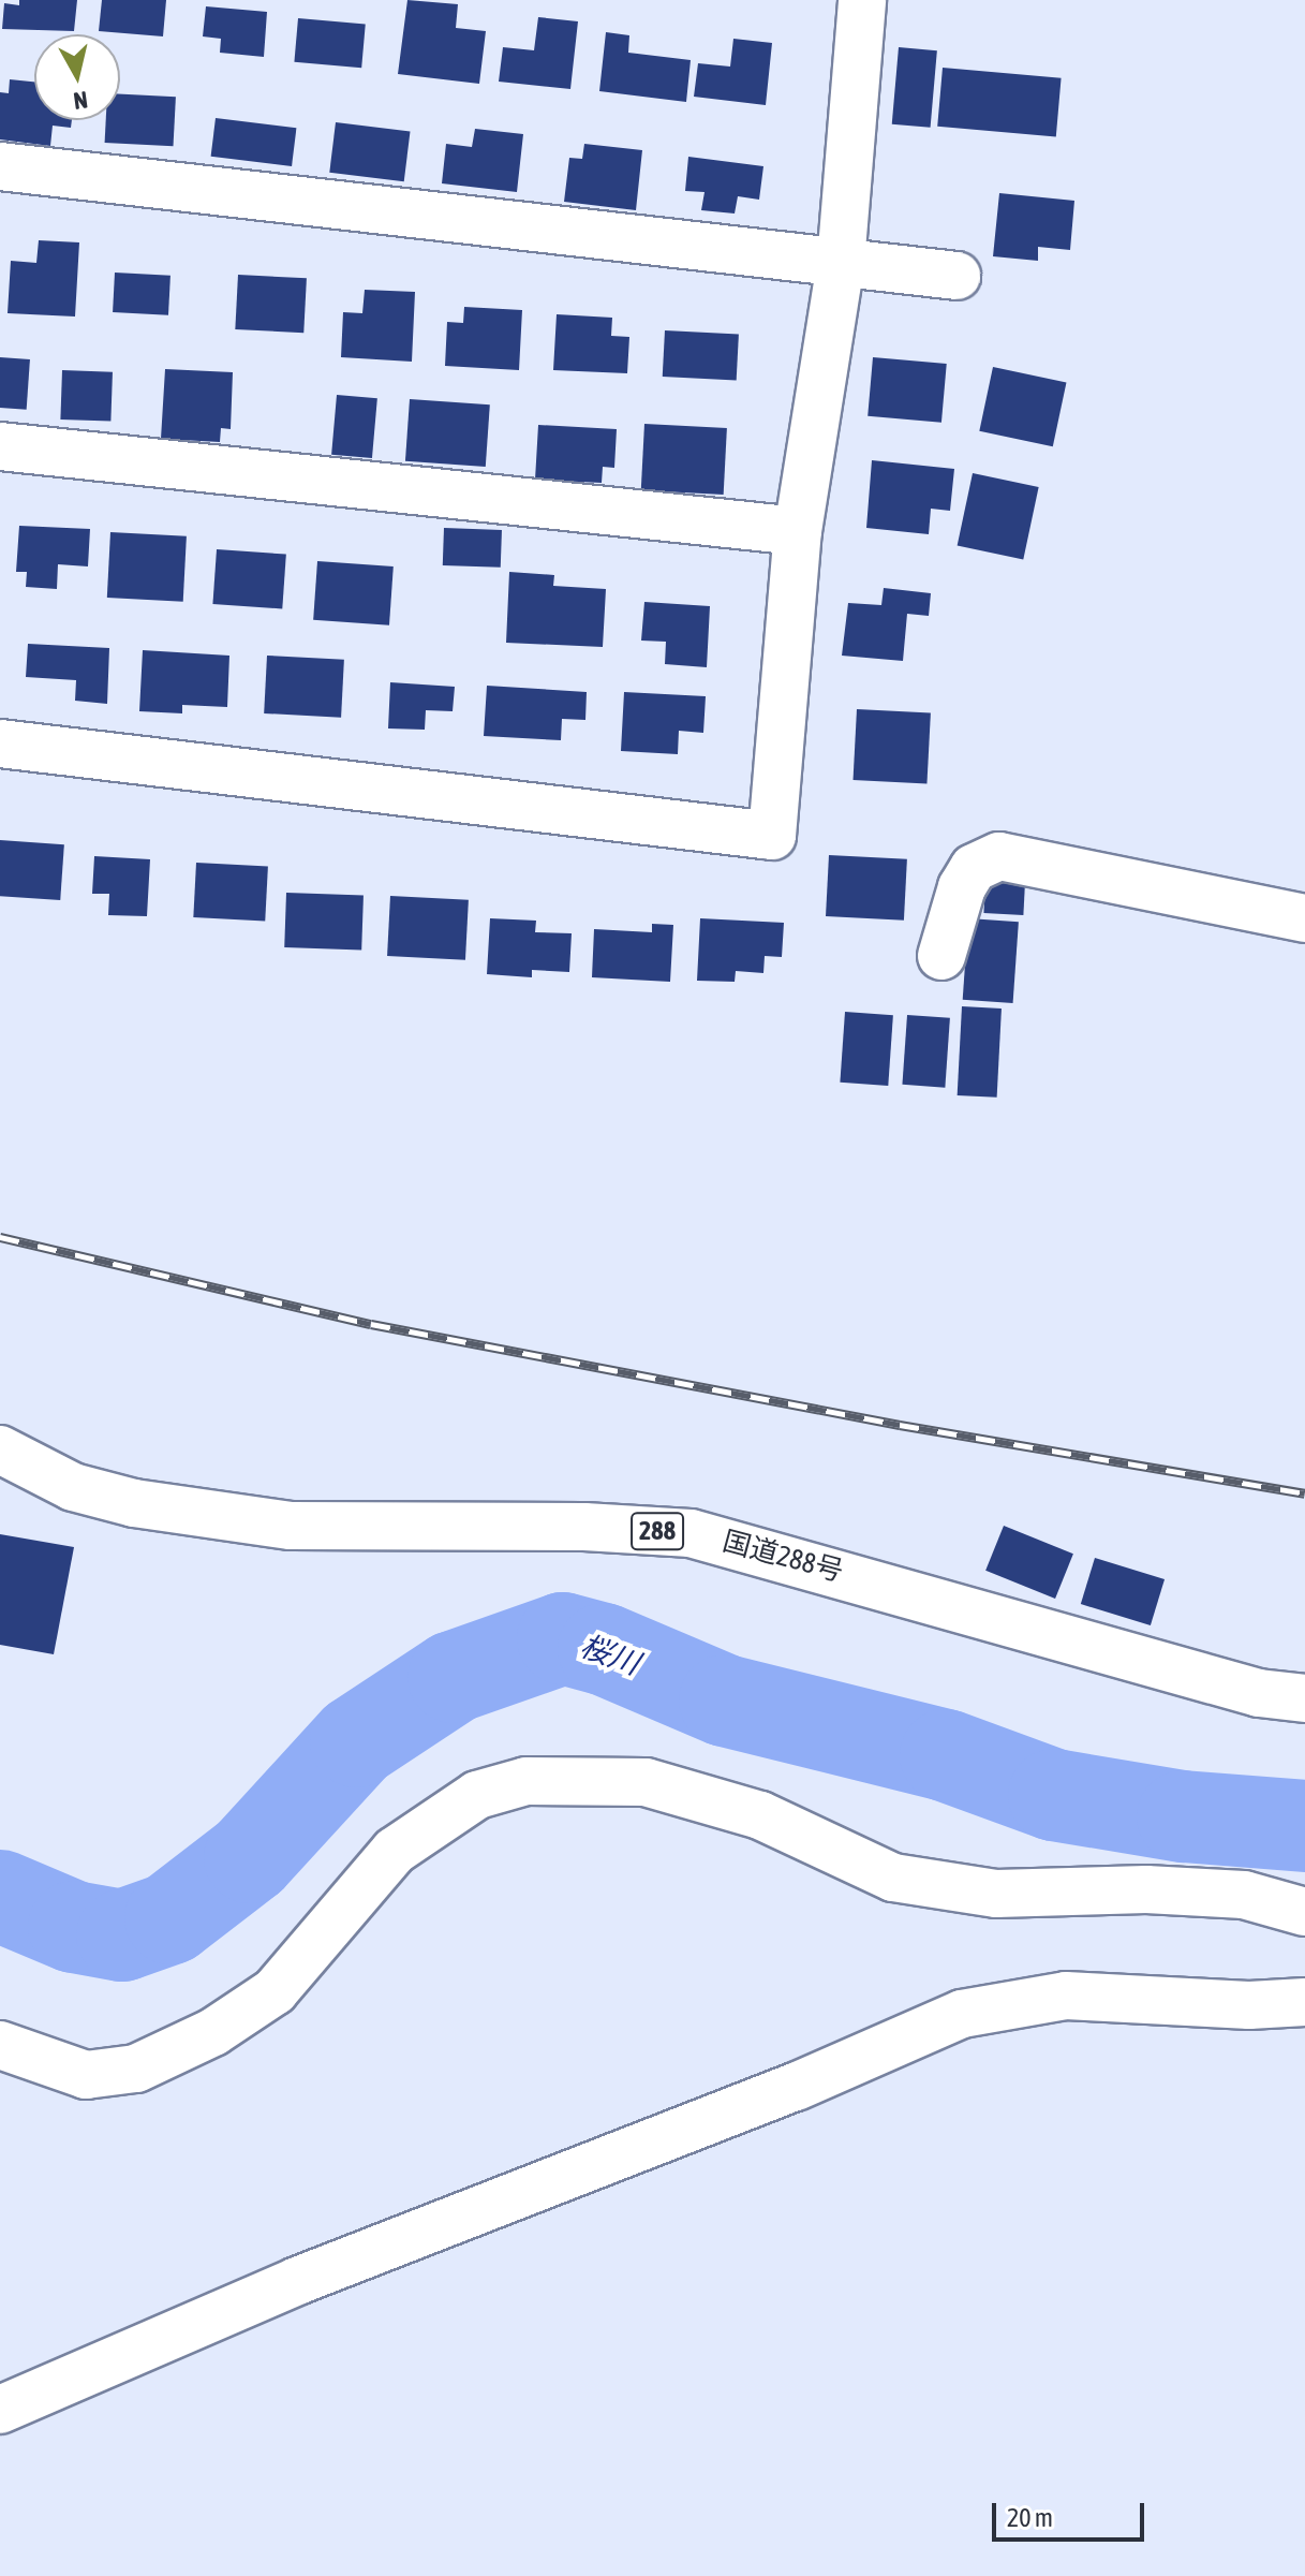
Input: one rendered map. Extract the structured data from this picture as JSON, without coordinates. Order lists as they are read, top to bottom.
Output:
{
  "streets": {
    "main road": ["288", "国道288号"]
  },
  "water": ["桜川"],
  "scale_bar": "20 m",
  "north": "bottom"
}
